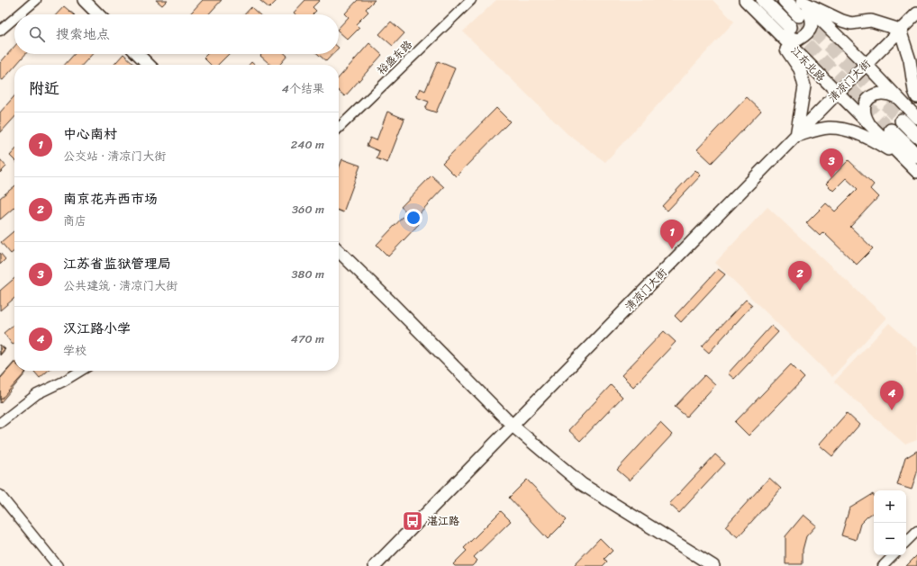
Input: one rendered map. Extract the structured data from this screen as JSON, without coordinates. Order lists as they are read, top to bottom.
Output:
{
  "streets": {
    "main road": ["江东北路", "清凉门大街"],
    "street": ["裕盛东路"]
  },
  "crossings": [
    ["江东北路", "清凉门大街"]
  ],
  "places": {
    "bus stop": ["湛江路"]
  },
  "page": {
    "search": "搜索地点",
    "heading": ["附近", "4个结果"],
    "list": [
      {
        "mark": "1",
        "name": "中心南村",
        "note": "公交站 · 清凉门大街",
        "value": "240 m"
      },
      {
        "mark": "2",
        "name": "南京花卉西市场",
        "note": "商店",
        "value": "360 m"
      },
      {
        "mark": "3",
        "name": "江苏省监狱管理局",
        "note": "公共建筑 · 清凉门大街",
        "value": "380 m"
      },
      {
        "mark": "4",
        "name": "汉江路小学",
        "note": "学校",
        "value": "470 m"
      }
    ],
    "pins": [
      "3",
      "1",
      "2",
      "4"
    ],
    "map_buttons": ["+", "−"]
  }
}
